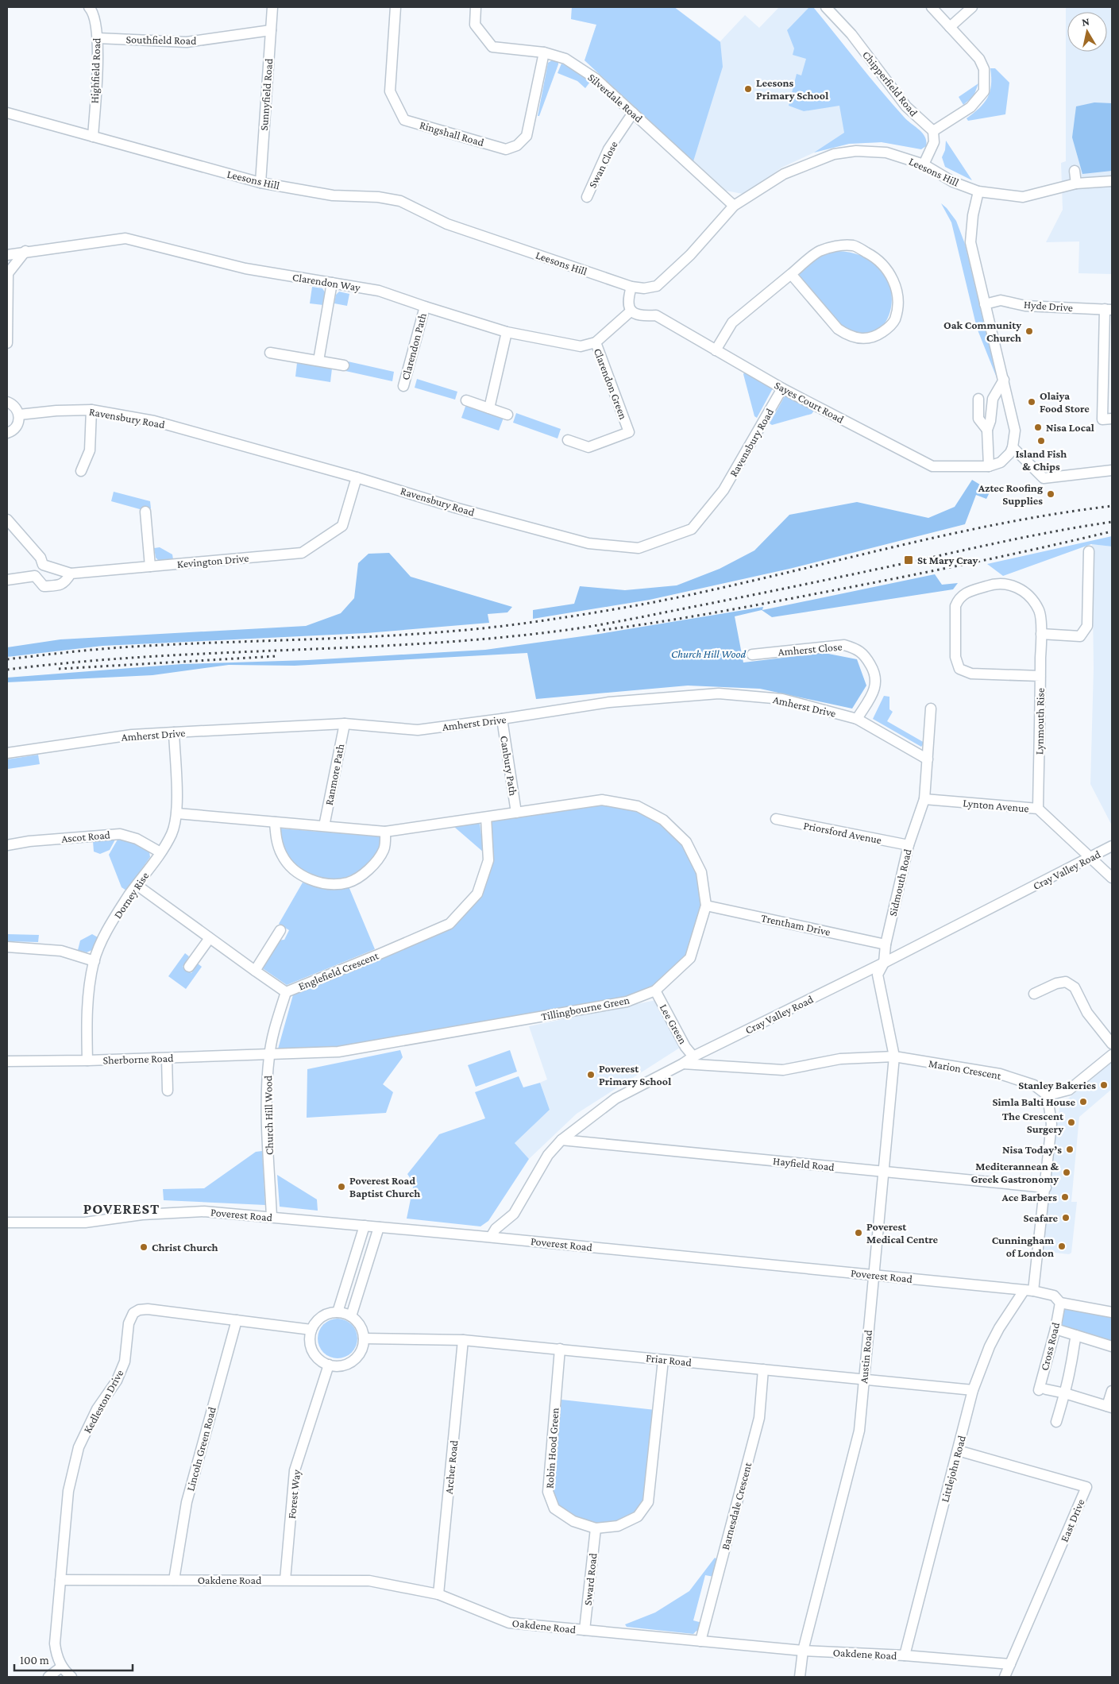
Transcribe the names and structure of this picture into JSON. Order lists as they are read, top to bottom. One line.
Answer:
{"streets":{"street":["Southfield Road","Highfield Road","Chipperfield Road","Sunnyfield Road","Silverdale Road","Ringshall Road","Swan Close","Leesons Hill","Clarendon Way","Hyde Drive","Clarendon Path","Clarendon Green","Sayes Court Road","Ravensbury Road","Kevington Drive","Amherst Close","Amherst Drive","Lynmouth Rise","Canbury Path","Ranmore Path","Lynton Avenue","Priorsford Avenue","Ascot Road","Cray Valley Road","Sidmouth Road","Dorney Rise","Trentham Drive","Englefield Crescent","Tillingbourne Green","Lee Green","Sherborne Road","Marion Crescent","Church Hill Wood","Hayfield Road","Poverest Road","Cross Road","Austin Road","Friar Road","Kedleston Drive","Robin Hood Green","Lincoln Green Road","Archer Road","Littlejohn Road","Forest Way","Barnesdale Crescent","East Drive","Sward Road","Oakdene Road"]},"crossings":[["Southfield Road","Highfield Road"],["Southfield Road","Sunnyfield Road"],["Highfield Road","Leesons Hill"],["Sunnyfield Road","Leesons Hill"],["Silverdale Road","Ringshall Road"],["Silverdale Road","Swan Close"],["Silverdale Road","Leesons Hill"],["Clarendon Way","Clarendon Path"],["Clarendon Way","Clarendon Green"],["Clarendon Way","Sayes Court Road"],["Sayes Court Road","Ravensbury Road"],["Ravensbury Road","Kevington Drive"],["Amherst Close","Amherst Drive"],["Amherst Drive","Canbury Path"],["Amherst Drive","Ranmore Path"],["Amherst Drive","Sidmouth Road"],["Amherst Drive","Dorney Rise"],["Lynmouth Rise","Lynton Avenue"],["Canbury Path","Tillingbourne Green"],["Ranmore Path","Tillingbourne Green"],["Lynton Avenue","Cray Valley Road"],["Lynton Avenue","Sidmouth Road"],["Priorsford Avenue","Sidmouth Road"],["Ascot Road","Dorney Rise"],["Cray Valley Road","Sidmouth Road"],["Cray Valley Road","Lee Green"],["Cray Valley Road","Marion Crescent"],["Cray Valley Road","Hayfield Road"],["Cray Valley Road","Poverest Road"],["Sidmouth Road","Trentham Drive"],["Sidmouth Road","Marion Crescent"],["Sidmouth Road","Austin Road"],["Dorney Rise","Englefield Crescent"],["Dorney Rise","Tillingbourne Green"],["Dorney Rise","Sherborne Road"],["Trentham Drive","Tillingbourne Green"],["Englefield Crescent","Tillingbourne Green"],["Englefield Crescent","Church Hill Wood"],["Tillingbourne Green","Lee Green"],["Tillingbourne Green","Sherborne Road"],["Tillingbourne Green","Church Hill Wood"],["Sherborne Road","Church Hill Wood"],["Marion Crescent","Austin Road"],["Church Hill Wood","Poverest Road"],["Hayfield Road","Austin Road"],["Poverest Road","Cross Road"],["Poverest Road","Austin Road"],["Poverest Road","Littlejohn Road"],["Austin Road","Friar Road"],["Austin Road","Oakdene Road"],["Friar Road","Kedleston Drive"],["Friar Road","Robin Hood Green"],["Friar Road","Archer Road"],["Friar Road","Littlejohn Road"],["Friar Road","Forest Way"],["Friar Road","Barnesdale Crescent"],["Kedleston Drive","Lincoln Green Road"],["Kedleston Drive","Forest Way"],["Kedleston Drive","Oakdene Road"],["Robin Hood Green","Sward Road"],["Lincoln Green Road","Oakdene Road"],["Archer Road","Oakdene Road"],["Littlejohn Road","East Drive"],["Littlejohn Road","Oakdene Road"],["Forest Way","Oakdene Road"],["Barnesdale Crescent","Oakdene Road"],["East Drive","Oakdene Road"],["Sward Road","Oakdene Road"]],"districts":["POVEREST"],"parks":["Church Hill Wood"],"places":{"other":["Leesons Primary School","Oak Community Church","Olaiya Food Store","Nisa Local","Island Fish & Chips","Aztec Roofing Supplies","Poverest Primary School","Stanley Bakeries","Simla Balti House","The Crescent Surgery","Nisa Today’s","Mediterannean & Greek Gastronomy","Poverest Road Baptist Church","Ace Barbers","Seafare","Poverest Medical Centre","Cunningham of London","Christ Church"],"transit":["St Mary Cray"]},"scale_bar":"100 m","north":"top"}
